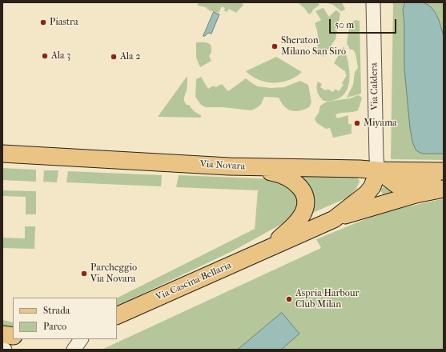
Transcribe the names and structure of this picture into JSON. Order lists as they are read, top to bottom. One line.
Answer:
{"streets":{"main road":["Via Novara","Via Cascina Bellaria"],"street":["Via Caldera"]},"crossings":[["Via Caldera","Via Novara"]],"places":["Piastra","Sheraton Milano San Siro","Ala 3","Ala 2","Miyama","Parcheggio Via Novara","Aspria Harbour Club Milan"],"legend":["Strada","Parco"],"scale_bar":"50 m"}
